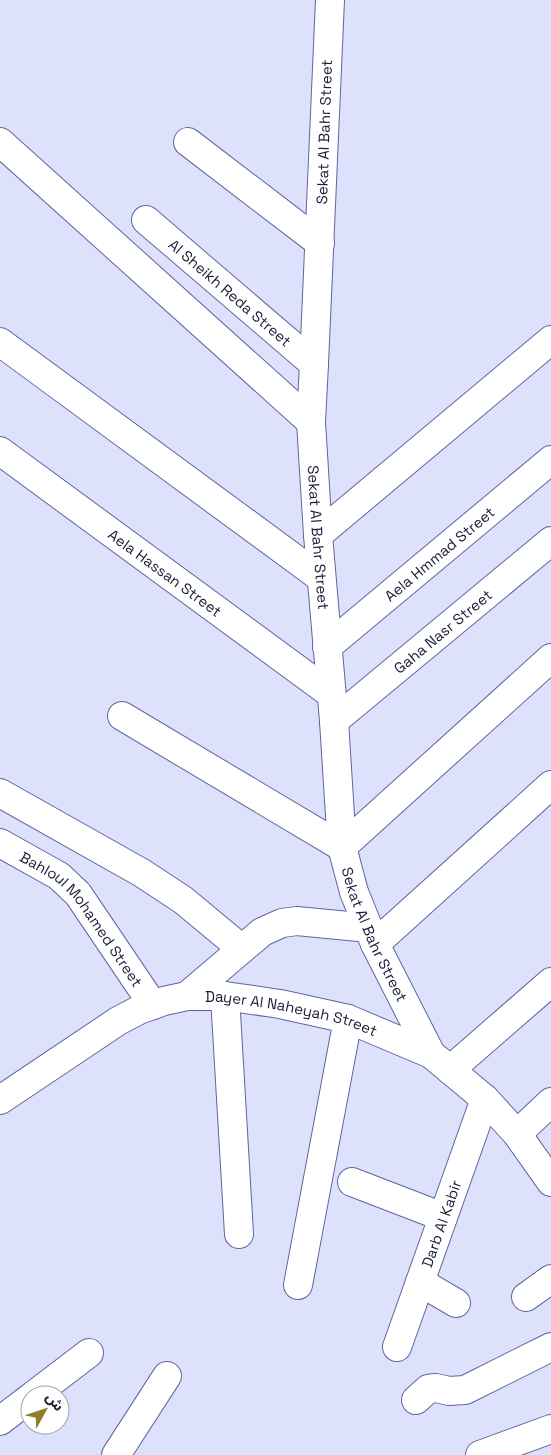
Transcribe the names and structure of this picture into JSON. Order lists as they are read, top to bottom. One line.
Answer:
{"streets":{"street":["Sekat Al Bahr Street","Al Sheikh Reda Street","Aela Hmmad Street","Aela Hassan Street","Gaha Nasr Street","Bahloul Mohamed Street","Dayer Al Naheyah Street","Darb Al Kabir"]},"crossings":[["Sekat Al Bahr Street","Al Sheikh Reda Street"],["Sekat Al Bahr Street","Aela Hmmad Street"],["Sekat Al Bahr Street","Aela Hassan Street"],["Sekat Al Bahr Street","Gaha Nasr Street"],["Sekat Al Bahr Street","Dayer Al Naheyah Street"],["Bahloul Mohamed Street","Dayer Al Naheyah Street"],["Dayer Al Naheyah Street","Darb Al Kabir"]],"north":"top right"}
